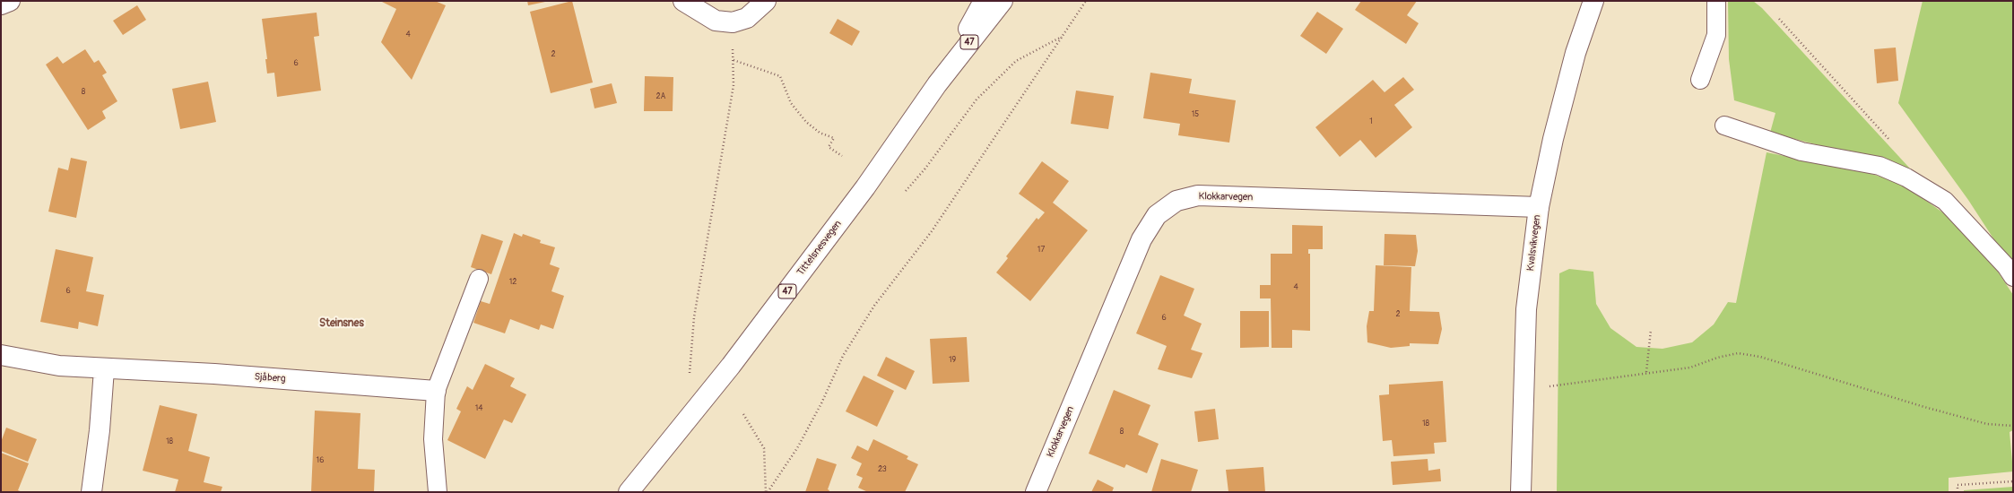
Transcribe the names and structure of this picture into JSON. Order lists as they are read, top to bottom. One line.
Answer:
{"streets":{"street":["47","Klokkarvegen","Kvalsvikvegen","Tittelsnesvegen","Sjåberg"]},"crossings":[["Klokkarvegen","Kvalsvikvegen"]],"districts":["Steinsnes"],"house_numbers":["4","2","6","8","2A","15","1","17","12","4","6","2","6","19","14","18","8","18","16","23"]}
